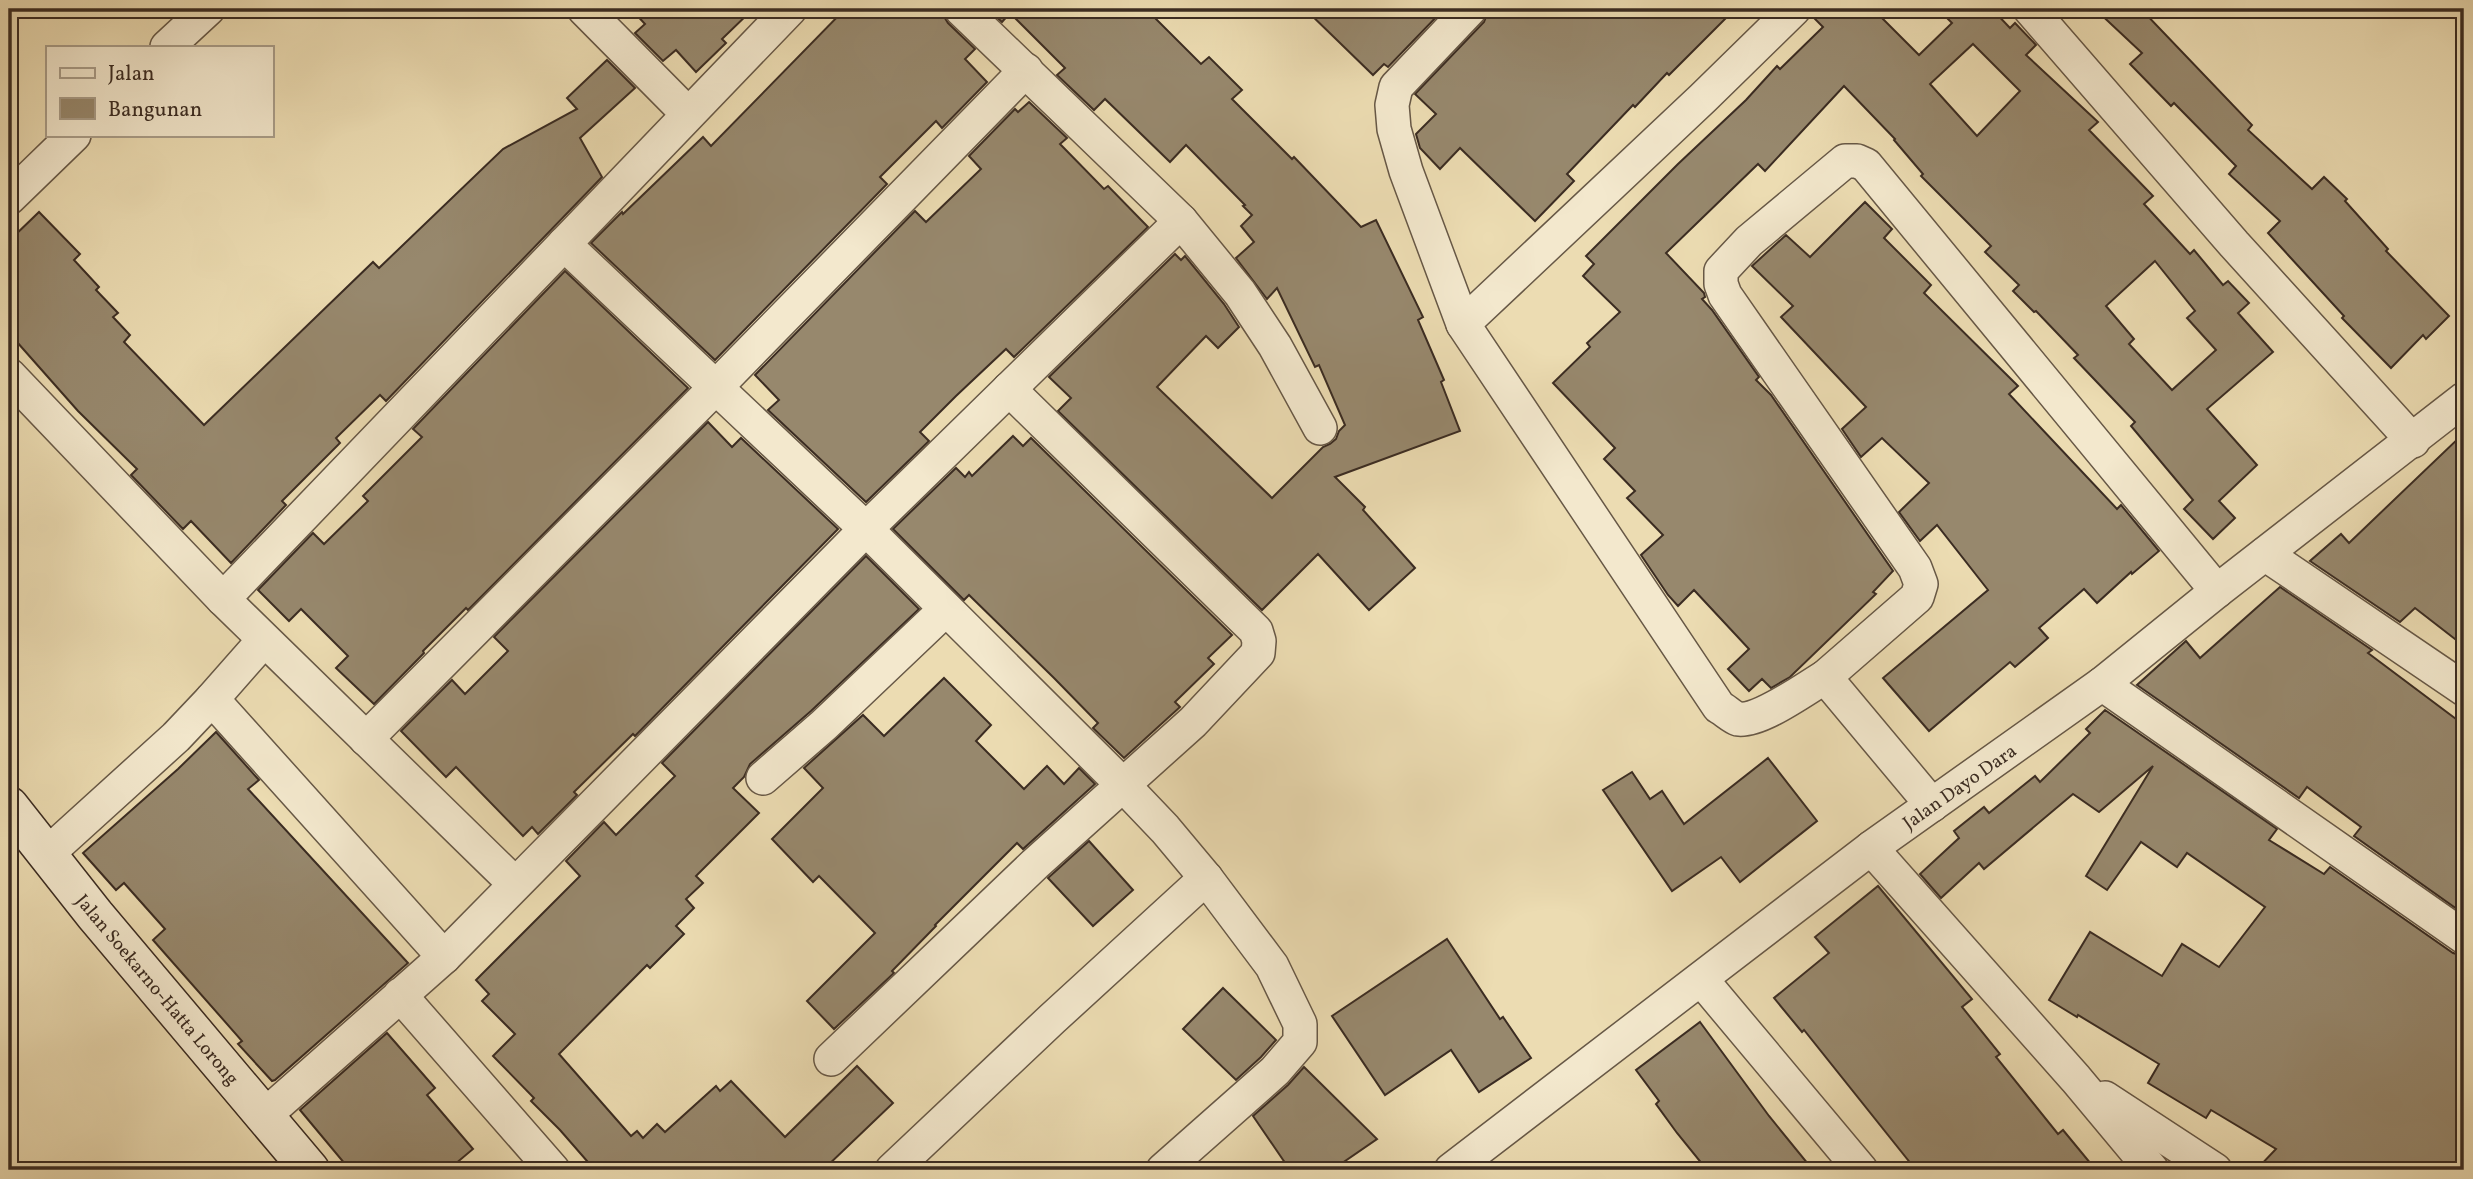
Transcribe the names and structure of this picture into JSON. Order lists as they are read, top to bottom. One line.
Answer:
{"streets":{"street":["Jalan Dayo Dara","Jalan Soekarno-Hatta Lorong"]},"legend":["Jalan","Bangunan"]}
